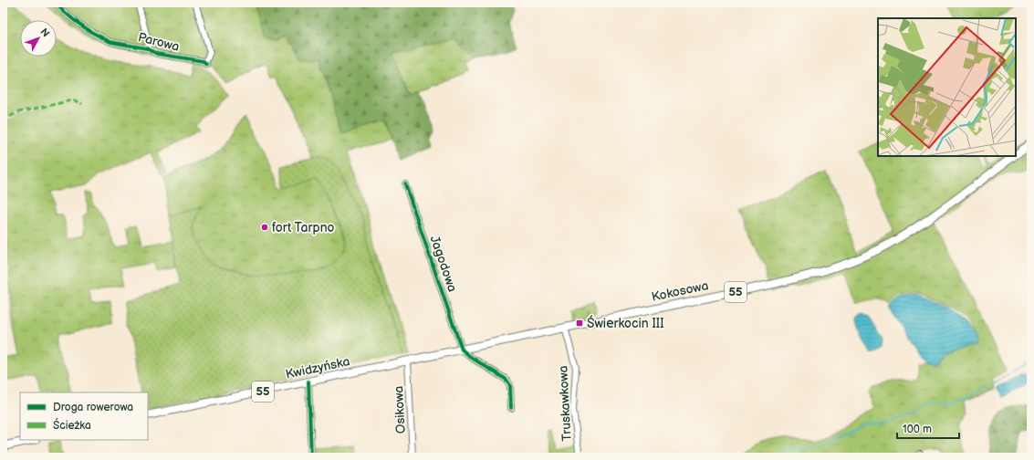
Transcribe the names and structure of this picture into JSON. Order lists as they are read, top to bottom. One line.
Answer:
{"streets":{"main road":["Kokosowa","55","Kwidzyńska"],"street":["Parowa","Jagodowa","Truskawkowa","Osikowa"]},"crossings":[["Jagodowa","Kokosowa"],["Kokosowa","Kwidzyńska"],["Kokosowa","Truskawkowa"],["Kokosowa","Osikowa"],["Kwidzyńska","Osikowa"]],"places":{"other":["fort Tarpno"],"transit":["Świerkocin III"]},"legend":["Droga rowerowa","Ścieżka"],"scale_bar":"100 m","north":"top right"}
